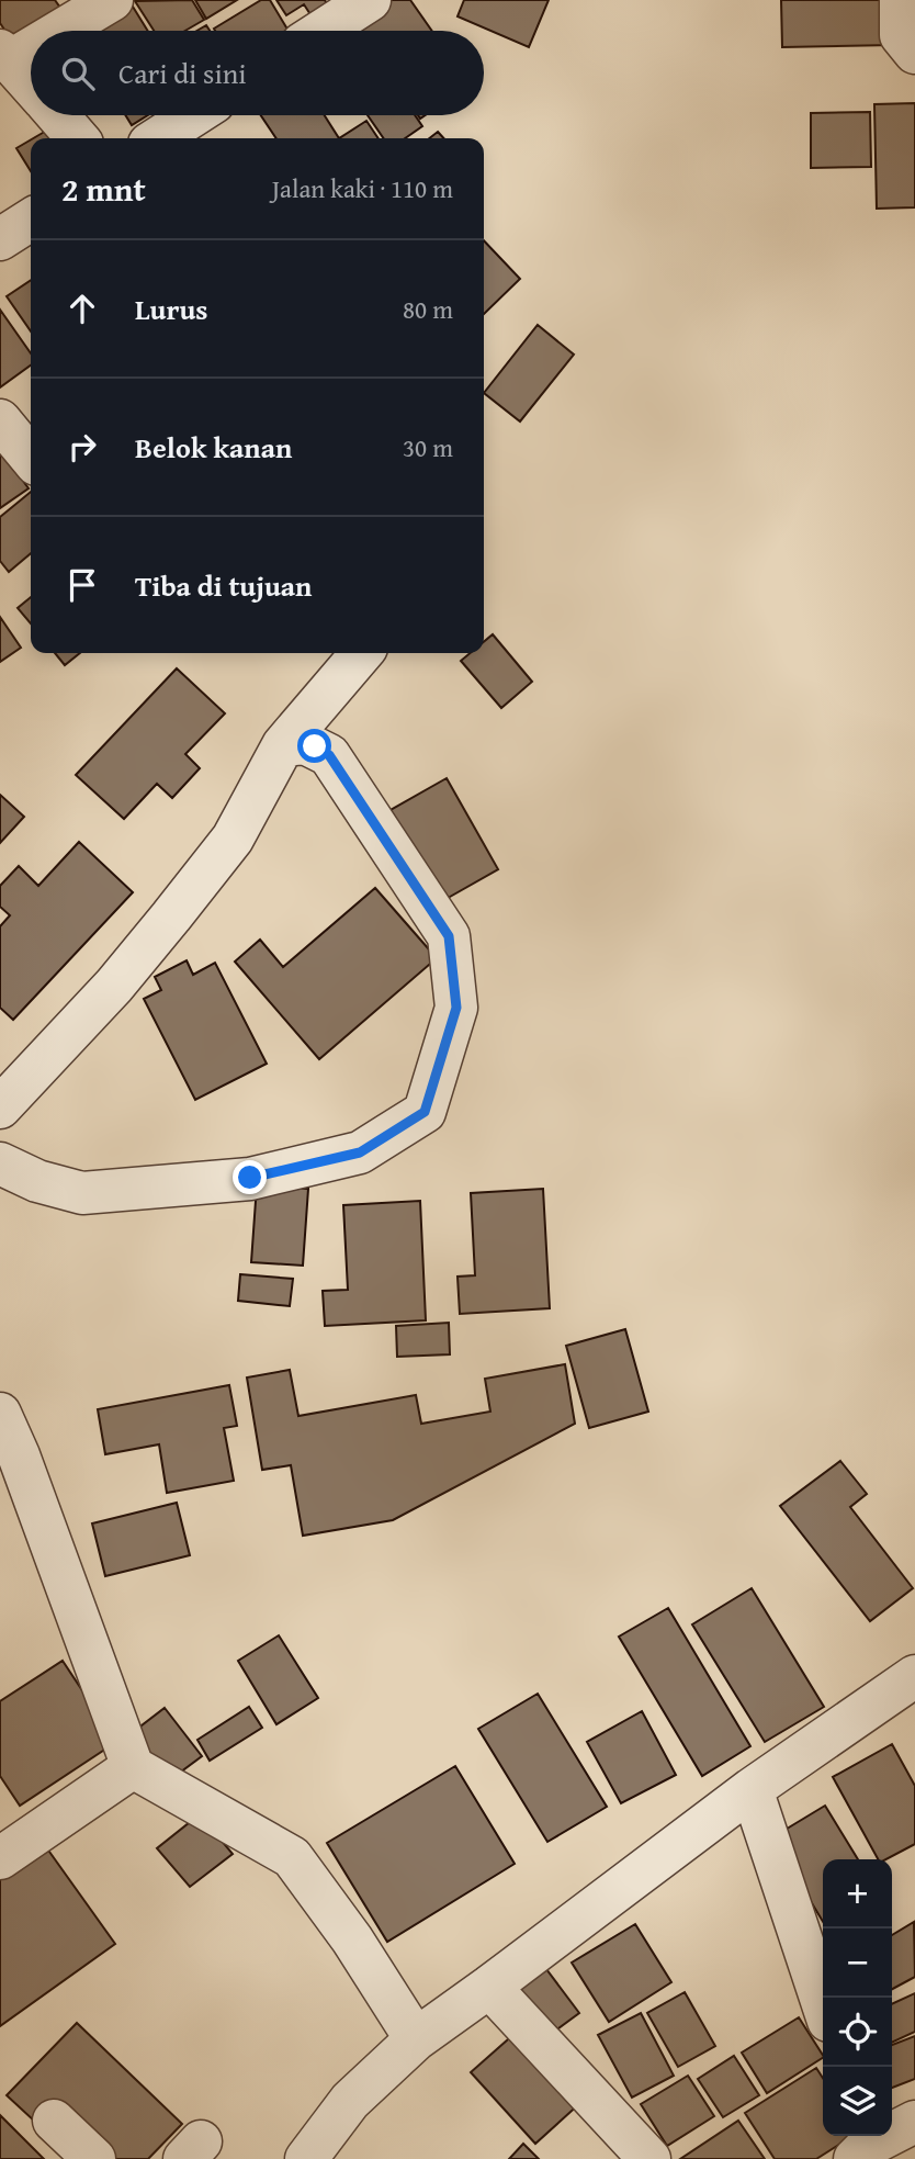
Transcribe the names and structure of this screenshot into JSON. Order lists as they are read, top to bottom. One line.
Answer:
{"page":{"search":"Cari di sini","heading":["2 mnt","Jalan kaki · 110 m"],"list":[["Lurus","80 m"],["Belok kanan","30 m"],"Tiba di tujuan"],"map_buttons":["+","−"]}}
